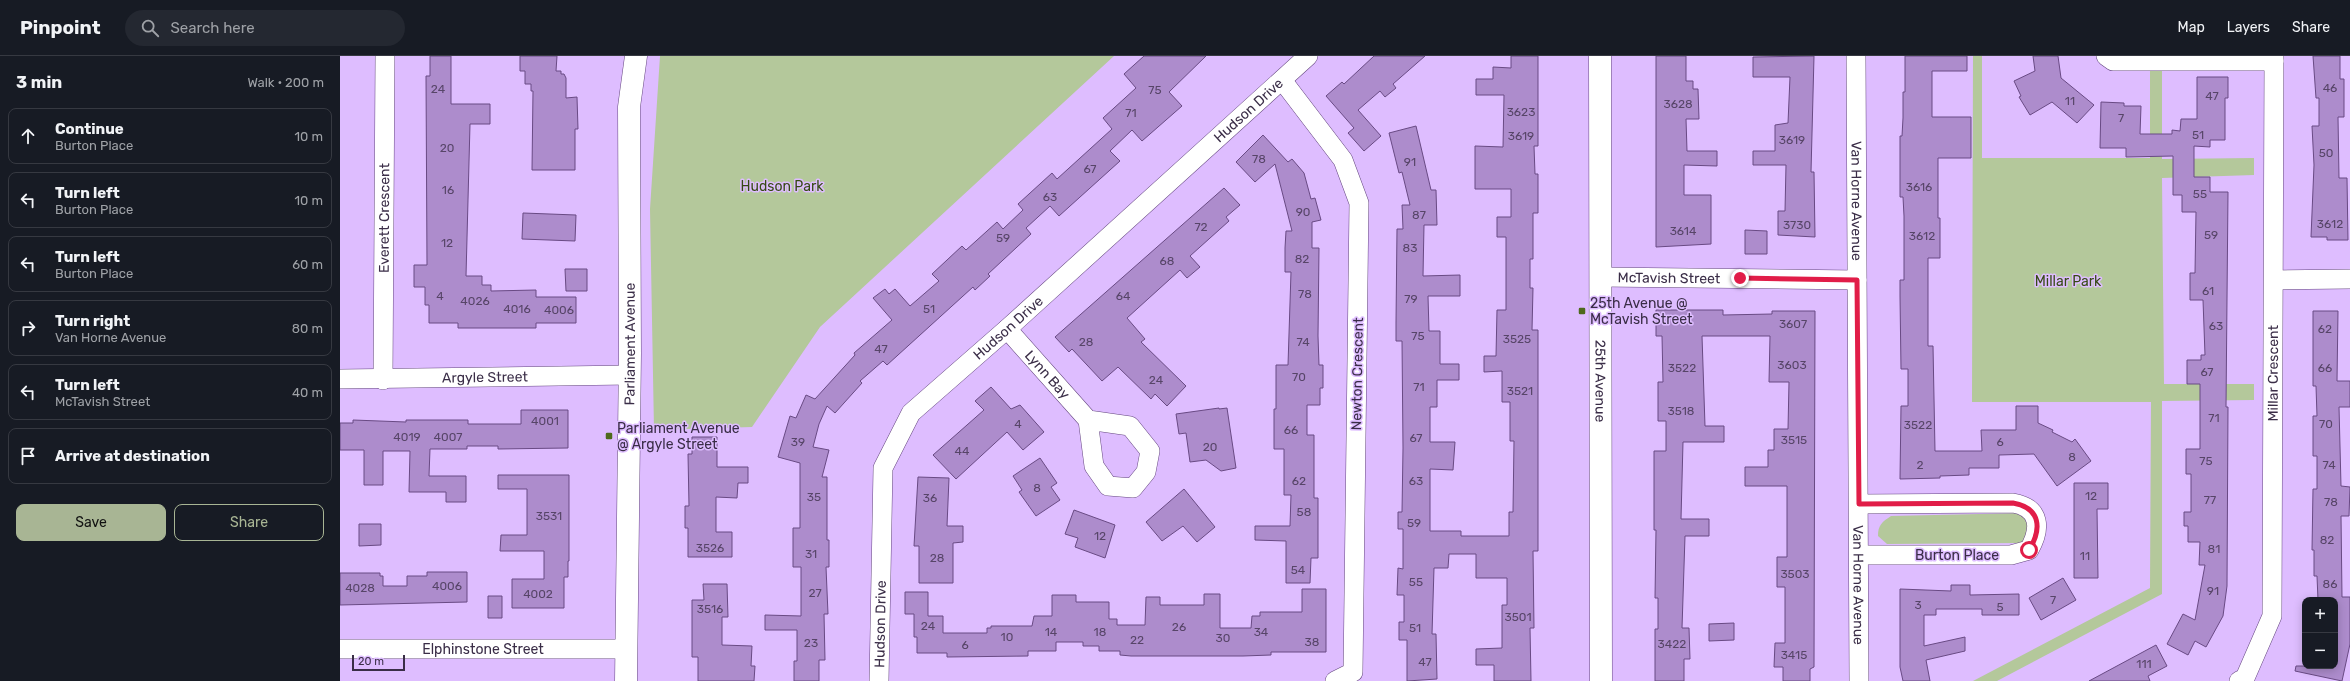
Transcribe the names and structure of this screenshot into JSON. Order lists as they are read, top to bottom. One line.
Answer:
{"streets":{"main road":["Parliament Avenue","25th Avenue"],"street":["Hudson Drive","Van Horne Avenue","Everett Crescent","McTavish Street","Millar Crescent","Newton Crescent","Lynn Bay","Argyle Street","Burton Place","Elphinstone Street"]},"crossings":[["Hudson Drive","Newton Crescent"],["Hudson Drive","Lynn Bay"],["Van Horne Avenue","McTavish Street"],["Van Horne Avenue","Burton Place"],["Everett Crescent","Argyle Street"],["McTavish Street","25th Avenue"],["Parliament Avenue","Argyle Street"],["Parliament Avenue","Elphinstone Street"]],"parks":["Hudson Park","Millar Park"],"places":{"transit":["25th Avenue @ McTavish Street","Parliament Avenue @ Argyle Street"]},"house_numbers":["46","24","75","47","11","3628","3623","71","7","51","3619","3619","20","50","78","91","67","3616","16","55","63","90","87","3612","3730","72","3614","59","3612","59","12","83","82","68","61","78","4","64","79","4026","4016","51","4006","3607","63","62","75","3525","28","74","47","3603","3522","66","67","70","24","71","3521","3518","71","4001","4","70","3522","66","4019","4007","67","3515","39","6","20","44","8","75","2","74","62","63","8","12","35","36","77","78","58","3531","59","12","82","3526","81","31","11","28","54","3503","55","86","4006","4028","91","27","4002","7","3","5","3516","3501","24","26","51","14","18","34","10","30","22","38","23","3422","6","3415","47","111"],"scale_bar":"20 m","page":{"header":"Pinpoint","search":"Search here","nav":["Map","Layers","Share"],"heading":["3 min","Walk · 200 m"],"list":[["Continue","Burton Place","10 m"],["Turn left","Burton Place","10 m"],["Turn left","Burton Place","60 m"],["Turn right","Van Horne Avenue","80 m"],["Turn left","McTavish Street","40 m"],"Arrive at destination"],"buttons":["Save","Share"],"map_buttons":["+","−"],"scale":"20 m"}}
